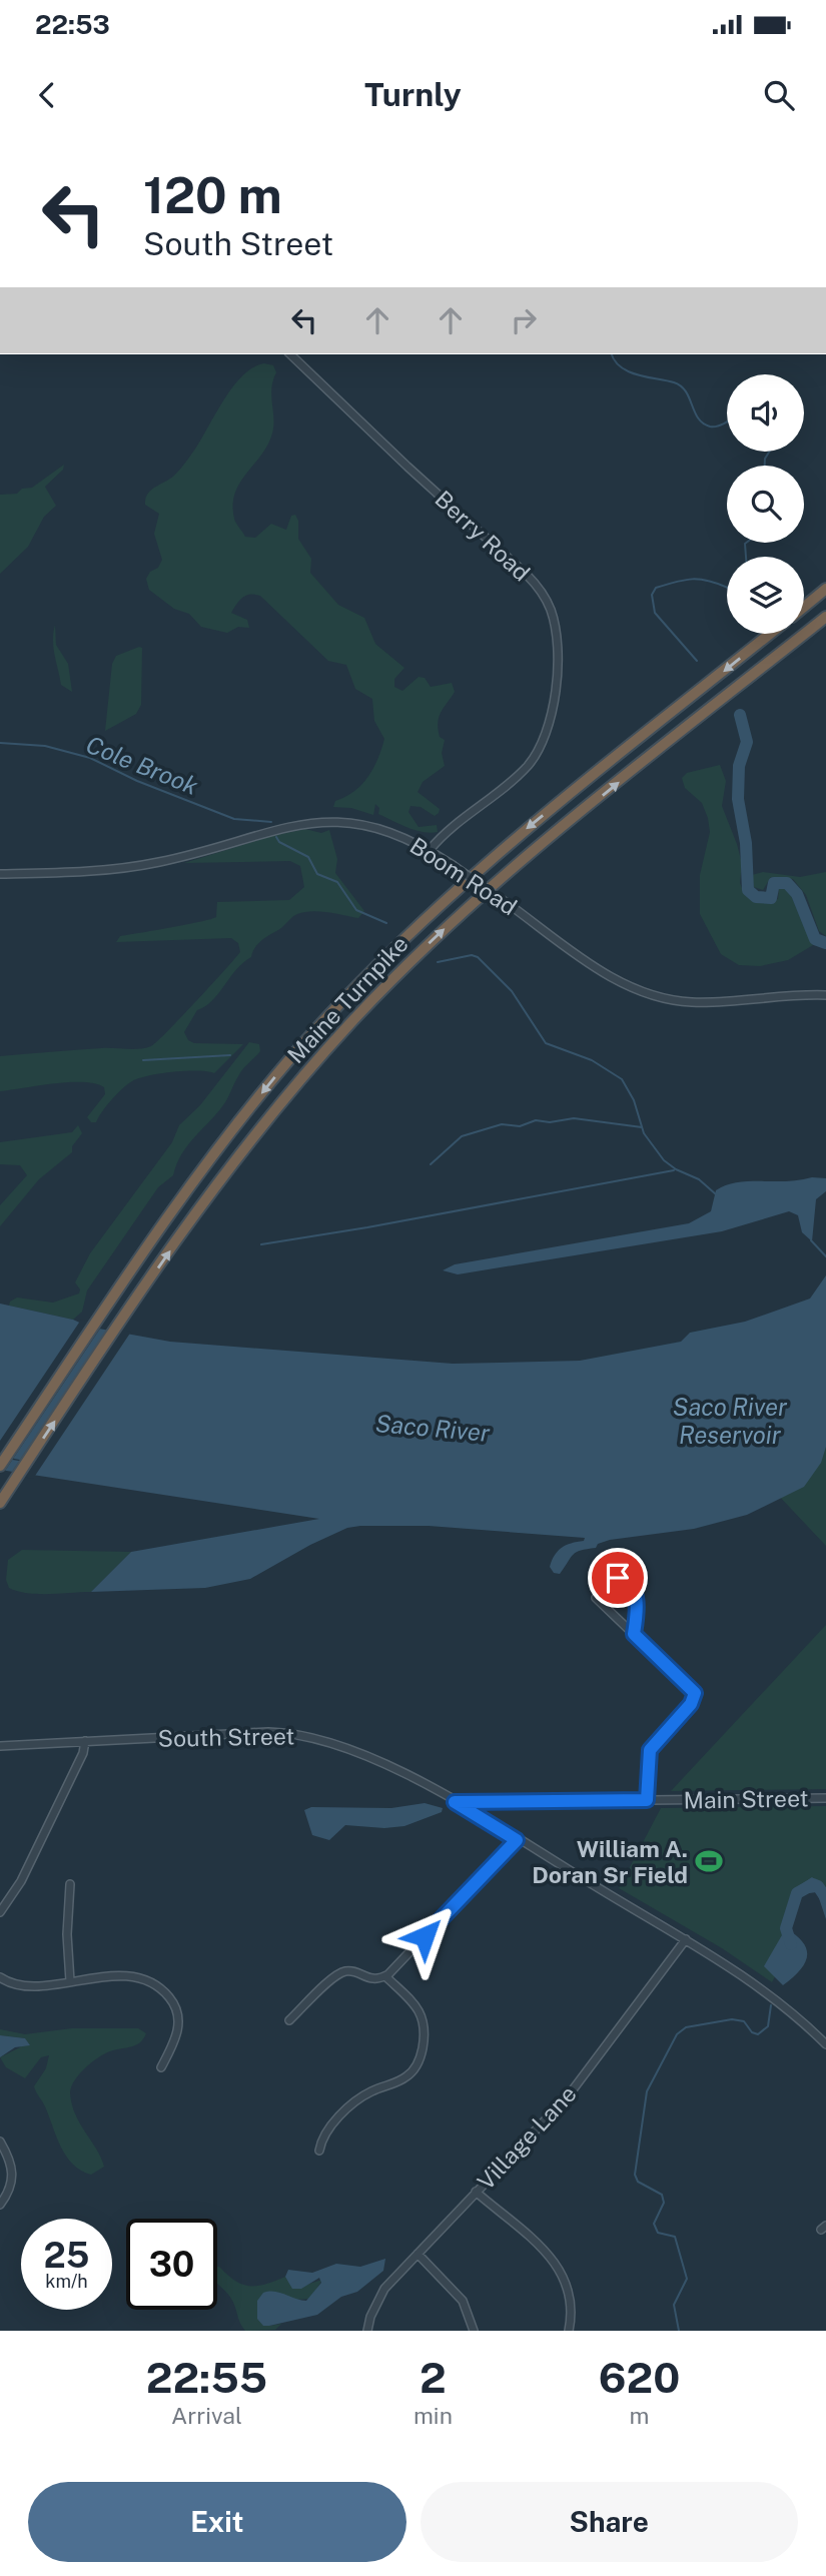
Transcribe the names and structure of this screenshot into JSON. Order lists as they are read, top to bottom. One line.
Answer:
{"streets":{"highway":["Maine Turnpike"],"street":["Berry Road","Boom Road","South Street","Main Street","Village Lane"]},"crossings":[["Berry Road","Boom Road"],["South Street","Main Street"],["South Street","Village Lane"]],"water":["Cole Brook","Saco River Reservoir","Saco River"],"places":{"sports":["William A. Doran Sr Field"]},"page":{"status":"22:53","header":"Turnly","turn":["120 m","South Street"],"speed":"25 km/h","limit":"30","eta":["22:55","Arrival","2","min","620","m"],"buttons":["Exit","Share"]}}
